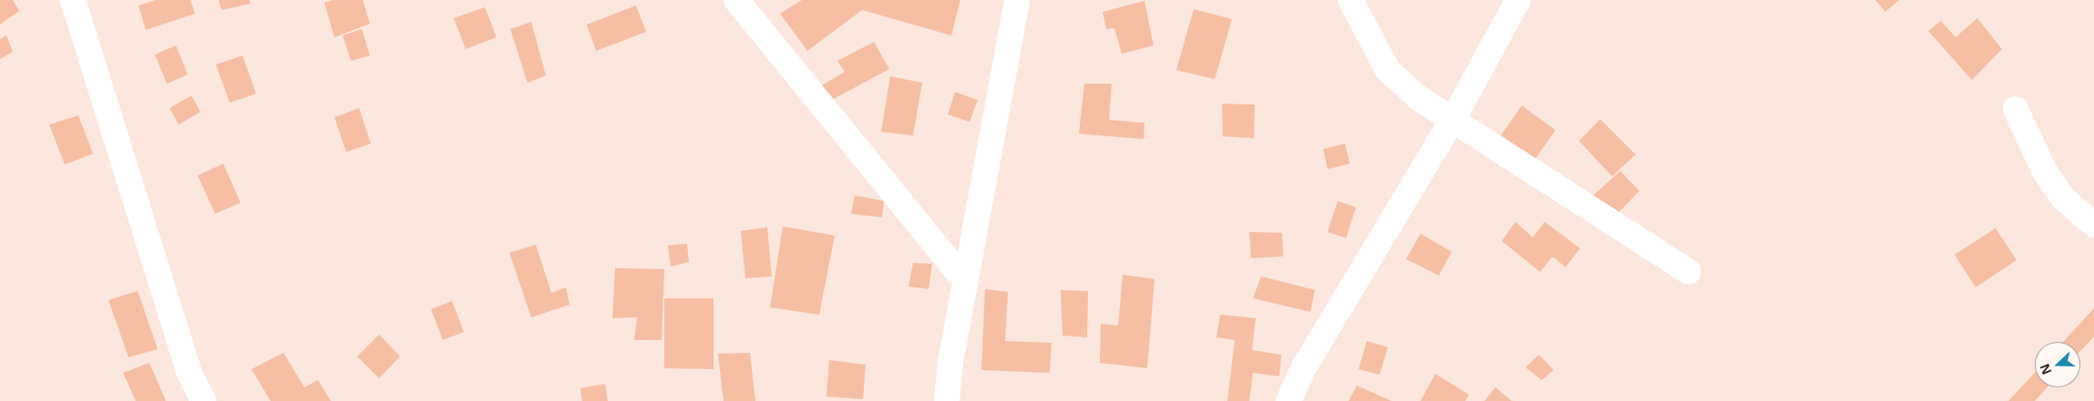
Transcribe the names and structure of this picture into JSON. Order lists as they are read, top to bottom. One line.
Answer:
{"north":"left"}
